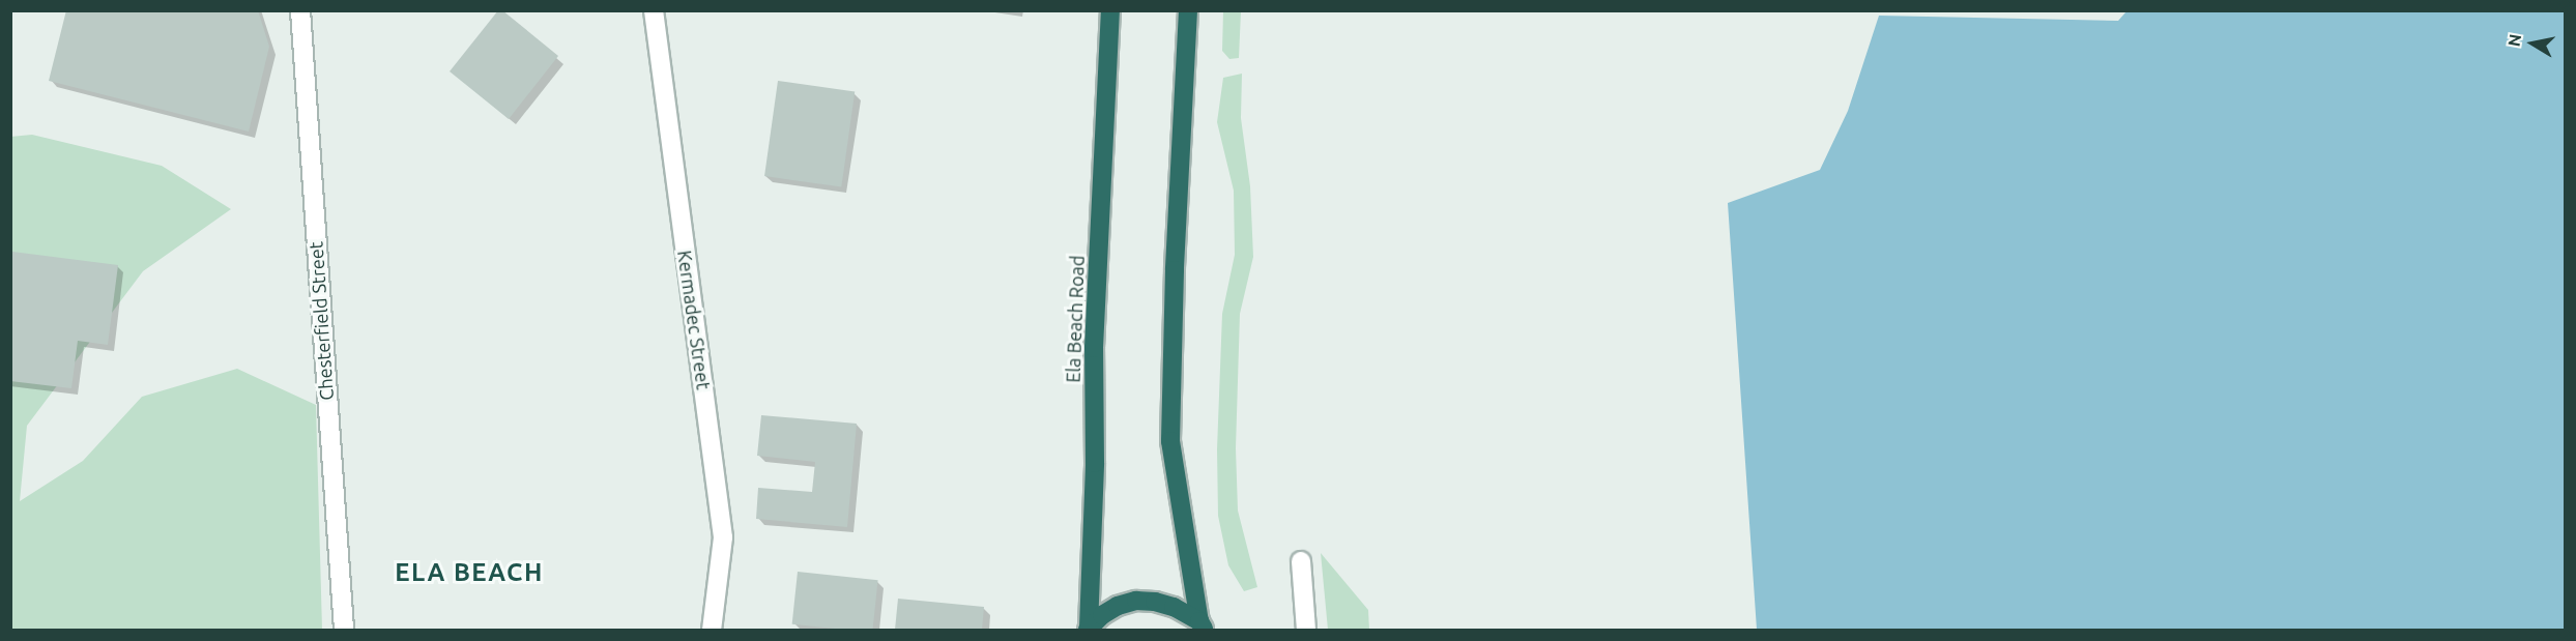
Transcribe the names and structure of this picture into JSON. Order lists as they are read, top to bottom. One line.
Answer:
{"streets":{"highway":["Ela Beach Road"],"street":["Kermadec Street","Chesterfield Street"]},"districts":["ELA BEACH"],"north":"left"}
